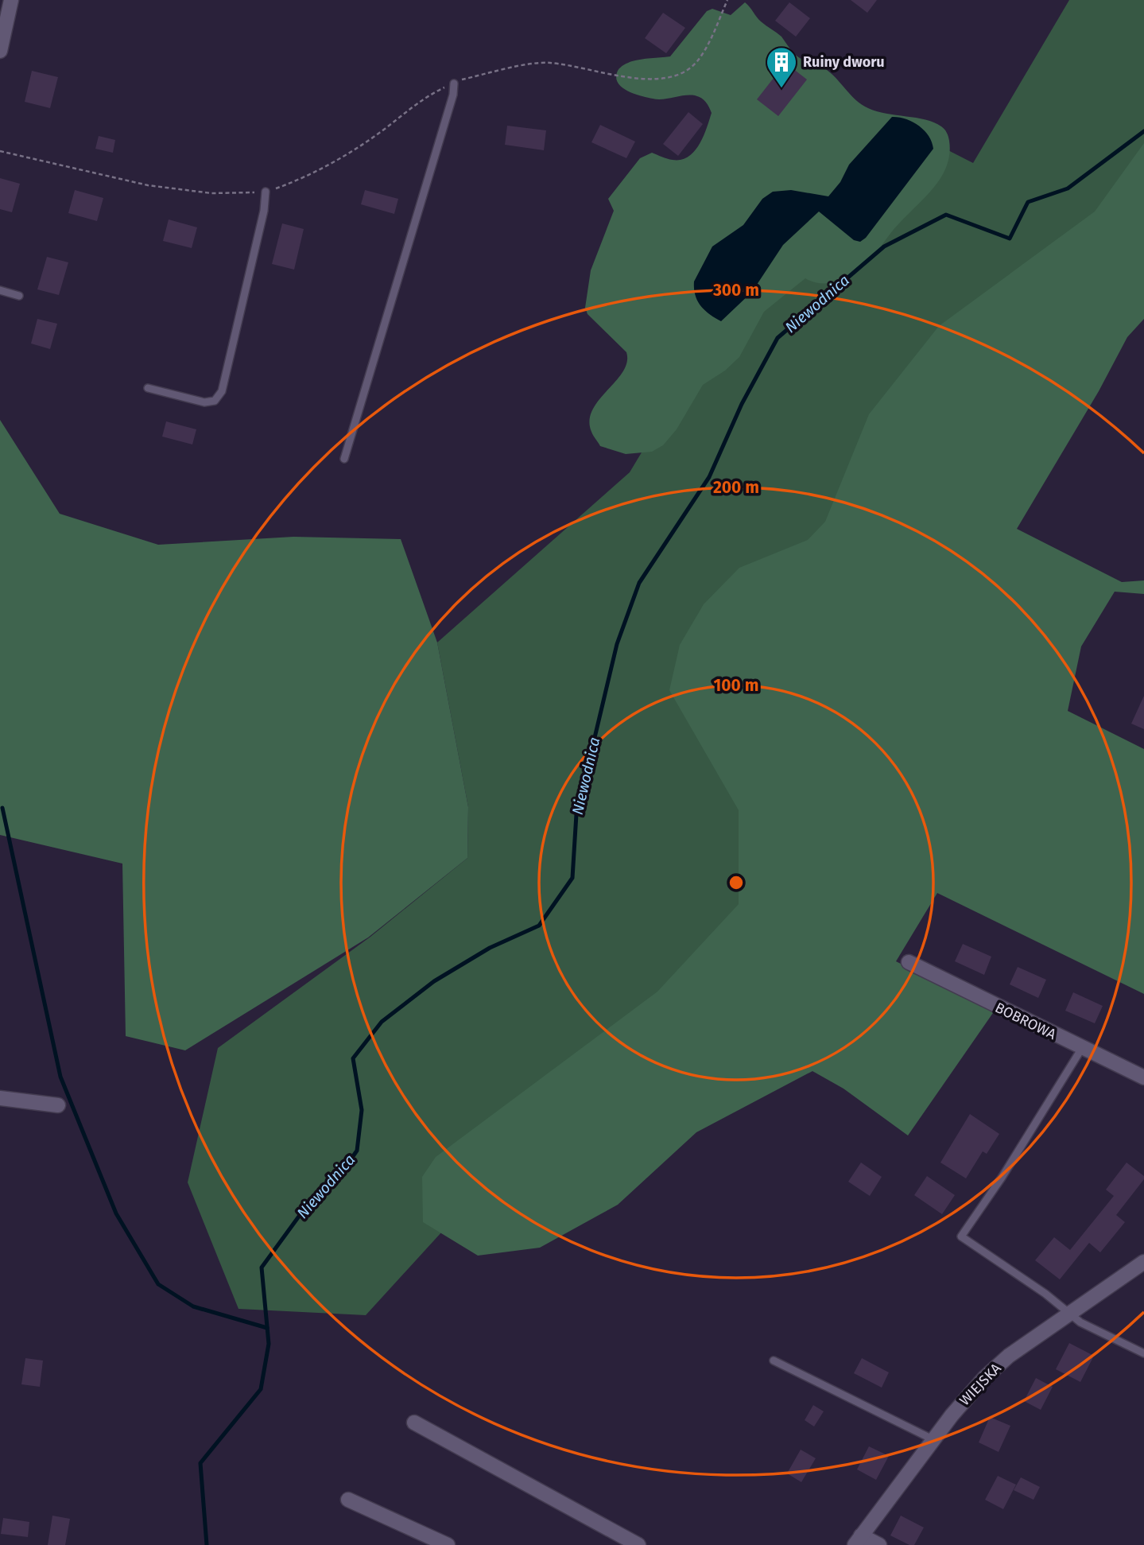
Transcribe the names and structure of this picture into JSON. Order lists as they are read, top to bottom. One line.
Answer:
{"streets":{"street":["BOBROWA","WIEJSKA"]},"water":["Niewodnica"],"places":{"building":["Ruiny dworu"]},"rings":["300 m","200 m","100 m"]}
